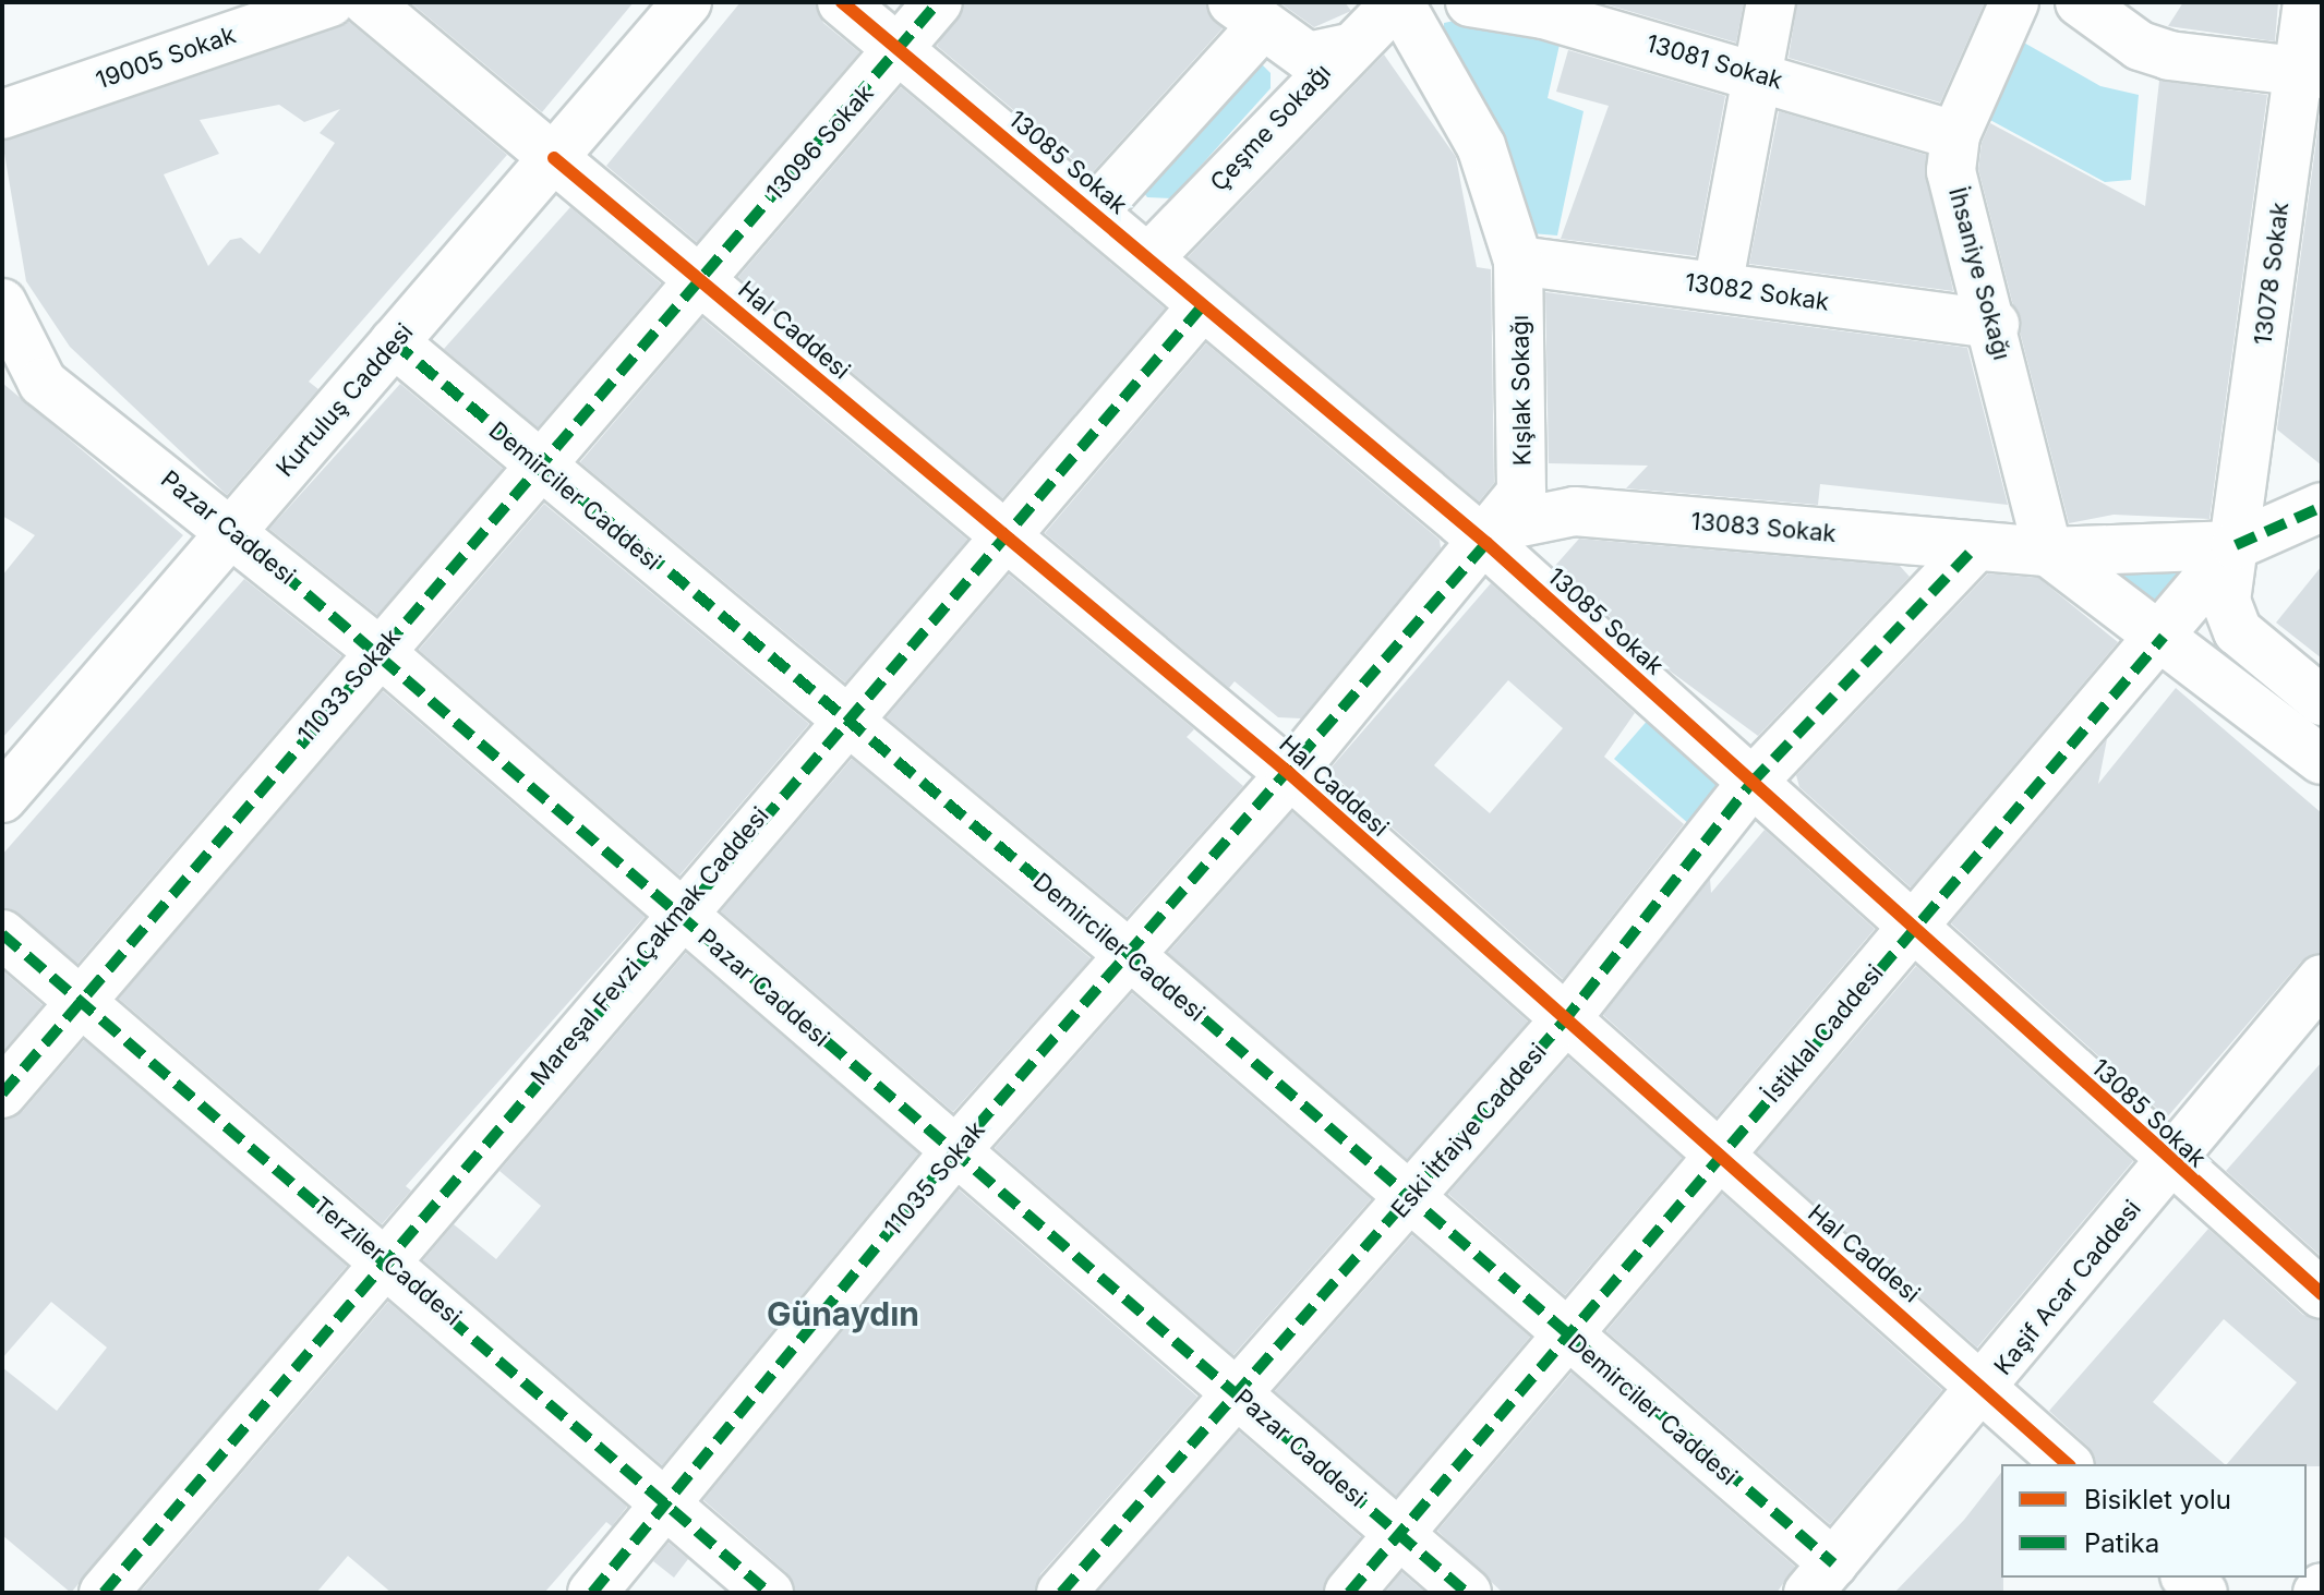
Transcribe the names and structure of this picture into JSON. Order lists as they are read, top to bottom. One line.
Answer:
{"streets":{"street":["19005 Sokak","13081 Sokak","Çeşme Sokağı","13096 Sokak","13085 Sokak","İhsaniye Sokağı","13078 Sokak","13082 Sokak","Hal Caddesi","Kışlak Sokağı","Kurtuluş Caddesi","Demirciler Caddesi","Pazar Caddesi","13083 Sokak","11033 Sokak","Mareşal Fevzi Çakmak Caddesi","İstiklal Caddesi","Eski İtfaiye Caddesi","11035 Sokak","Terziler Caddesi","Kaşif Acar Caddesi"]},"crossings":[["13081 Sokak","İhsaniye Sokağı"],["Çeşme Sokağı","13085 Sokak"],["Çeşme Sokağı","Kışlak Sokağı"],["13096 Sokak","13085 Sokak"],["13096 Sokak","Hal Caddesi"],["13096 Sokak","11033 Sokak"],["13085 Sokak","Kışlak Sokağı"],["13085 Sokak","13083 Sokak"],["13085 Sokak","Mareşal Fevzi Çakmak Caddesi"],["13085 Sokak","İstiklal Caddesi"],["13085 Sokak","Eski İtfaiye Caddesi"],["13085 Sokak","Kaşif Acar Caddesi"],["İhsaniye Sokağı","13082 Sokak"],["İhsaniye Sokağı","13083 Sokak"],["13078 Sokak","13083 Sokak"],["13078 Sokak","İstiklal Caddesi"],["13082 Sokak","Kışlak Sokağı"],["Hal Caddesi","Kışlak Sokağı"],["Hal Caddesi","Kurtuluş Caddesi"],["Hal Caddesi","11033 Sokak"],["Hal Caddesi","Mareşal Fevzi Çakmak Caddesi"],["Hal Caddesi","İstiklal Caddesi"],["Hal Caddesi","Eski İtfaiye Caddesi"],["Hal Caddesi","11035 Sokak"],["Hal Caddesi","Kaşif Acar Caddesi"],["Kışlak Sokağı","13083 Sokak"],["Kışlak Sokağı","11035 Sokak"],["Kurtuluş Caddesi","Demirciler Caddesi"],["Kurtuluş Caddesi","Pazar Caddesi"],["Demirciler Caddesi","11033 Sokak"],["Demirciler Caddesi","Mareşal Fevzi Çakmak Caddesi"],["Demirciler Caddesi","İstiklal Caddesi"],["Demirciler Caddesi","Eski İtfaiye Caddesi"],["Demirciler Caddesi","11035 Sokak"],["Demirciler Caddesi","Kaşif Acar Caddesi"],["Pazar Caddesi","11033 Sokak"],["Pazar Caddesi","Mareşal Fevzi Çakmak Caddesi"],["Pazar Caddesi","İstiklal Caddesi"],["Pazar Caddesi","Eski İtfaiye Caddesi"],["Pazar Caddesi","11035 Sokak"],["13083 Sokak","İstiklal Caddesi"],["13083 Sokak","Eski İtfaiye Caddesi"],["11033 Sokak","Terziler Caddesi"],["Mareşal Fevzi Çakmak Caddesi","Terziler Caddesi"],["11035 Sokak","Terziler Caddesi"]],"districts":["Günaydın"],"legend":["Bisiklet yolu","Patika"]}
